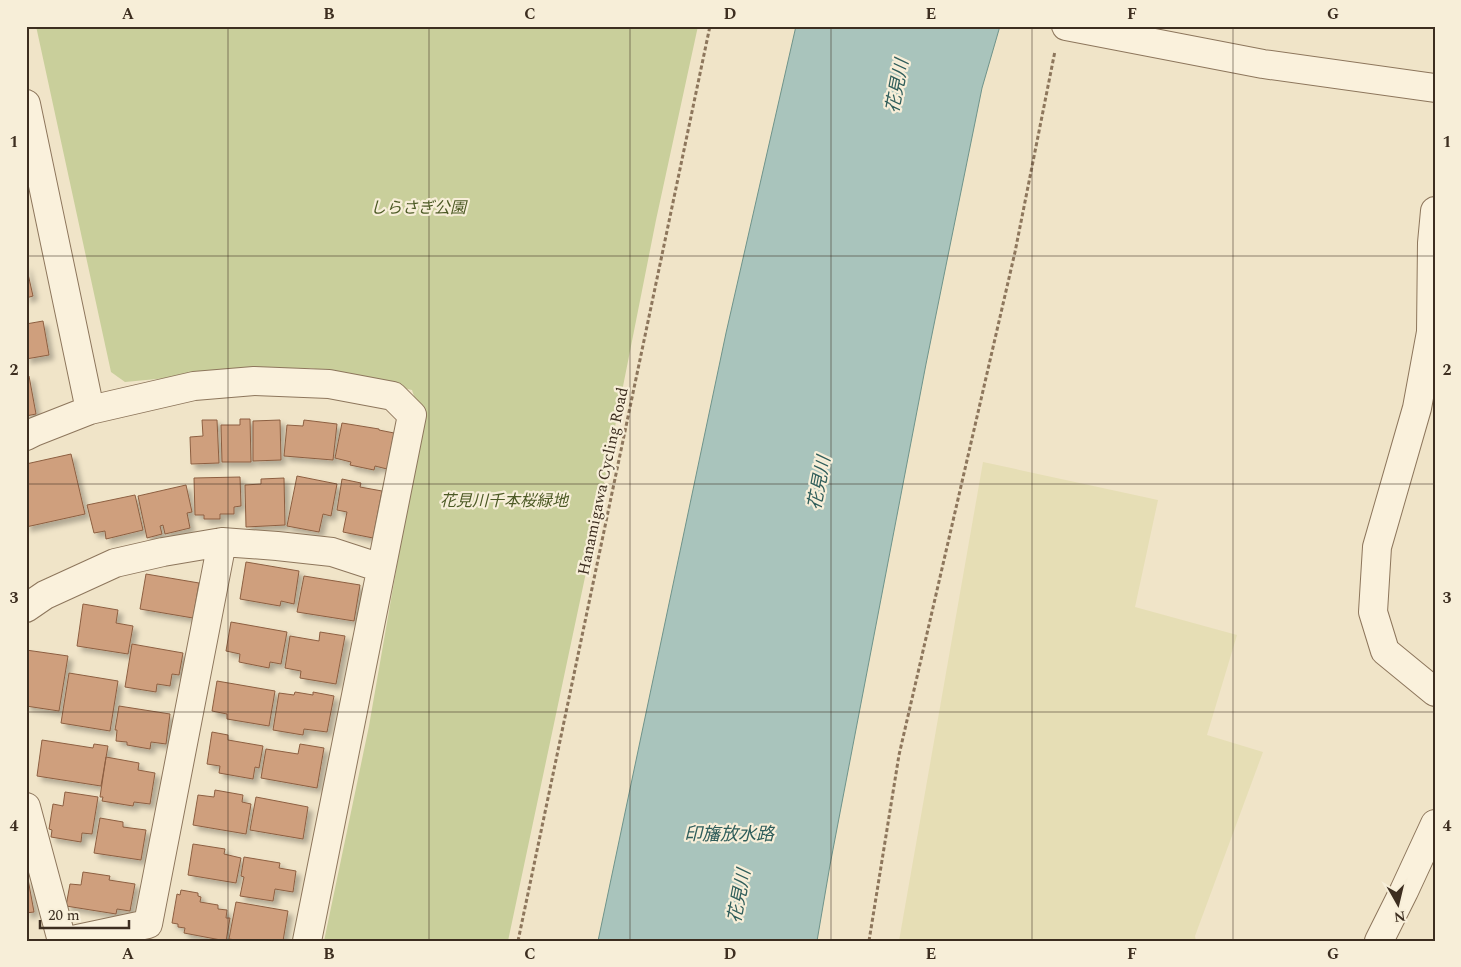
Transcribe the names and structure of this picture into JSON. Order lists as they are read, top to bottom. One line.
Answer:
{"streets":{"path":["Hanamigawa Cycling Road"]},"water":["花見川","印旛放水路"],"parks":["しらさぎ公園","花見川千本桜緑地"],"scale_bar":"20 m","north":"bottom","grid":{"columns":["A","B","C","D","E","F","G"],"rows":["1","2","3","4"]}}
